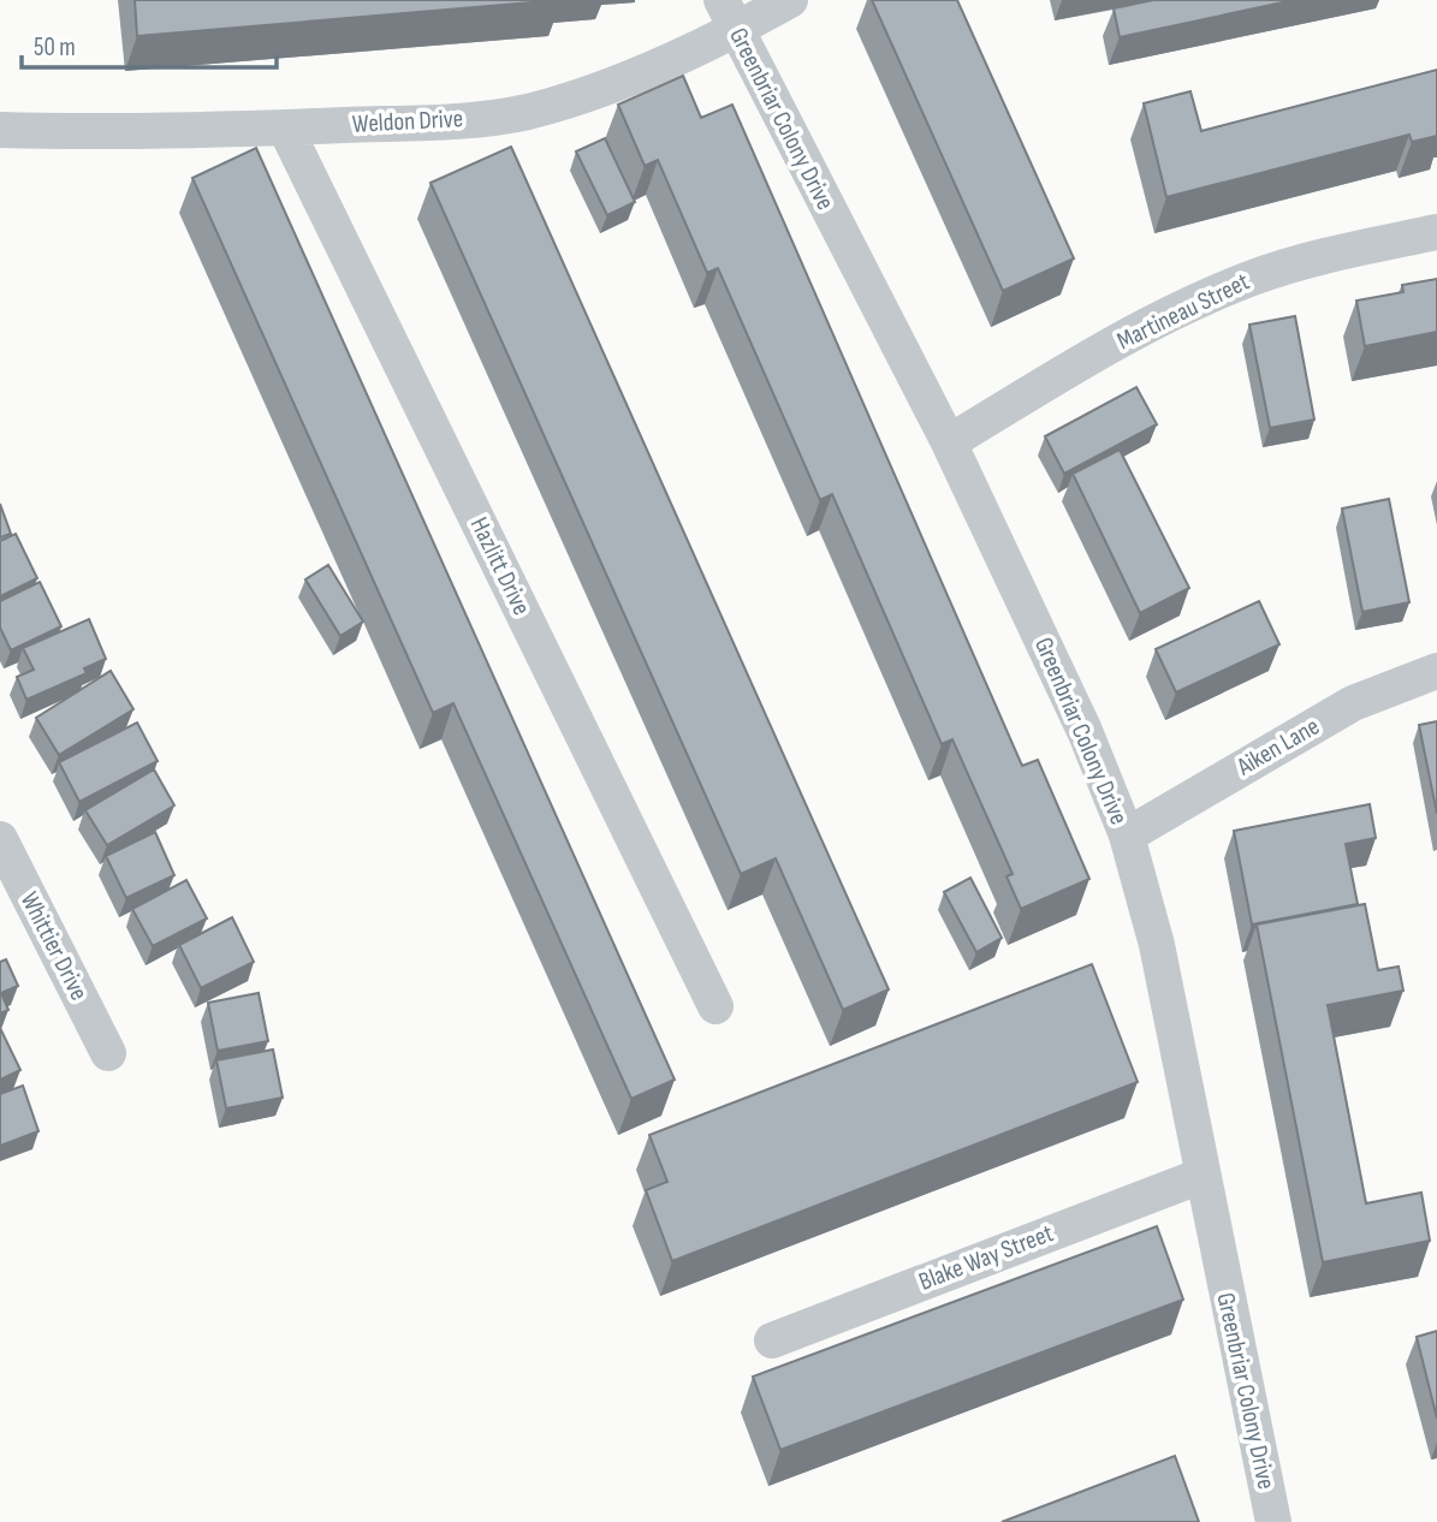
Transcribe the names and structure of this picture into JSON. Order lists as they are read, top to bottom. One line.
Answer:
{"streets":{"street":["Greenbriar Colony Drive","Weldon Drive","Martineau Street","Hazlitt Drive","Aiken Lane","Whittier Drive","Blake Way Street"]},"crossings":[["Greenbriar Colony Drive","Weldon Drive"],["Greenbriar Colony Drive","Martineau Street"],["Greenbriar Colony Drive","Aiken Lane"],["Greenbriar Colony Drive","Blake Way Street"],["Weldon Drive","Hazlitt Drive"]],"scale_bar":"50 m"}
